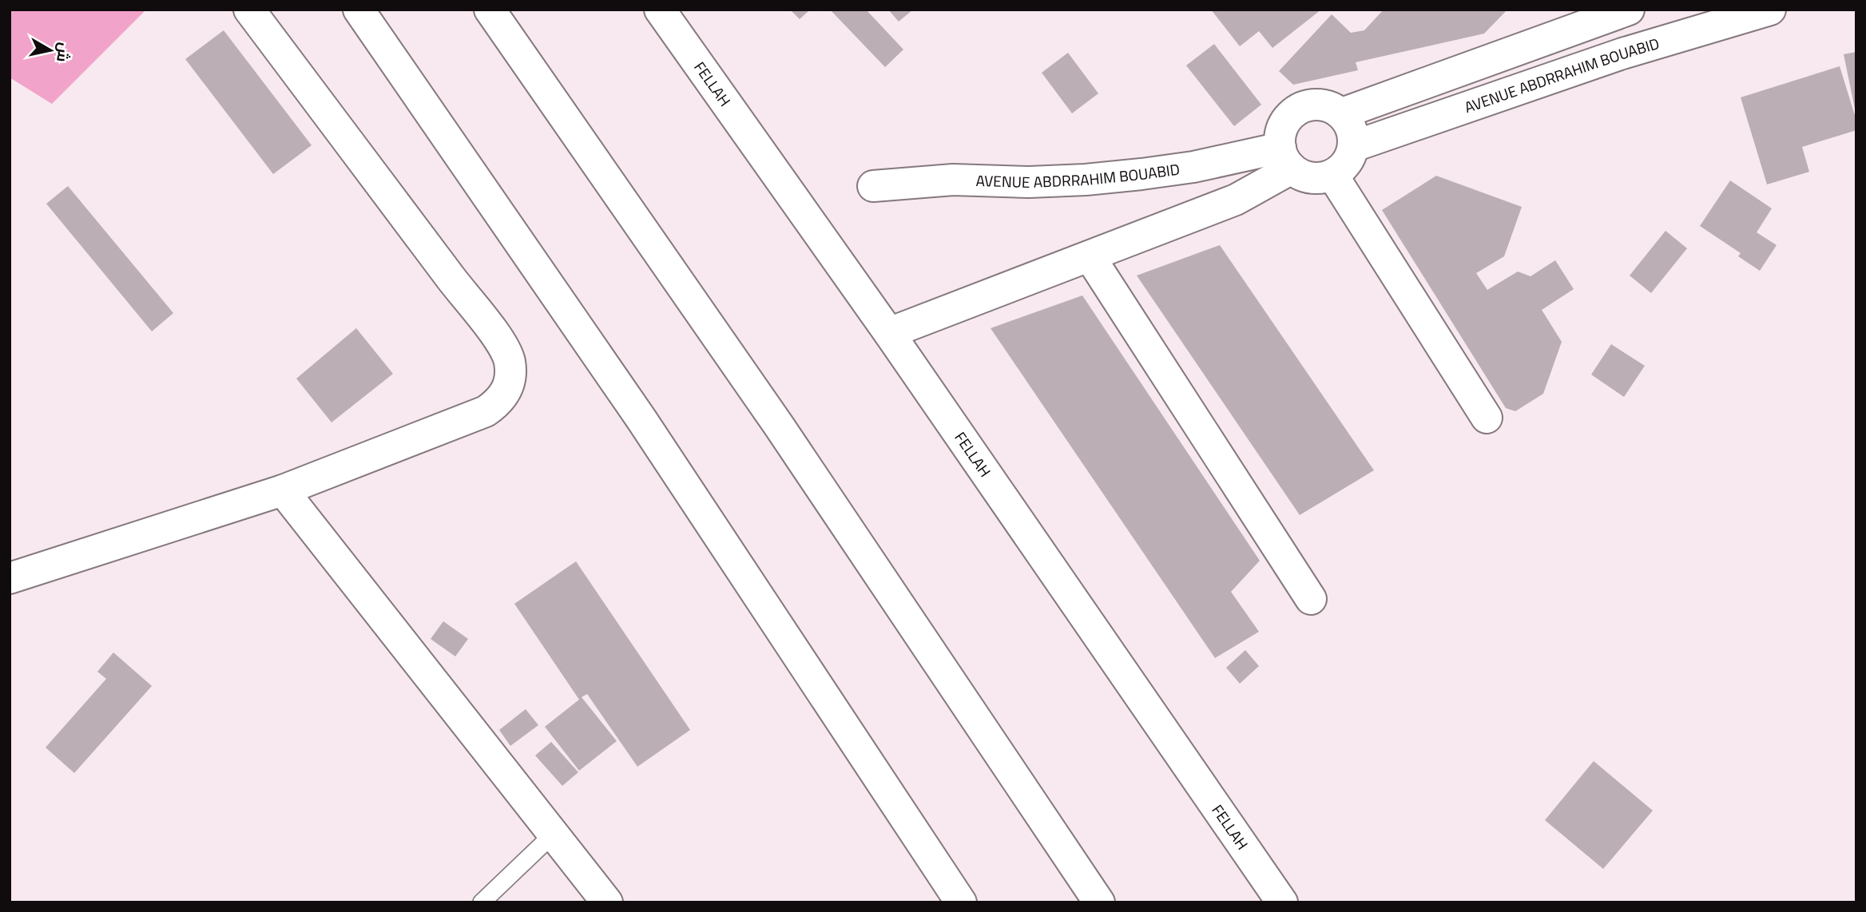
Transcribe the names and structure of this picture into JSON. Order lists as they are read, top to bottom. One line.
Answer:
{"streets":{"main road":["AVENUE ABDRRAHIM BOUABID","FELLAH"]},"north":"right"}
